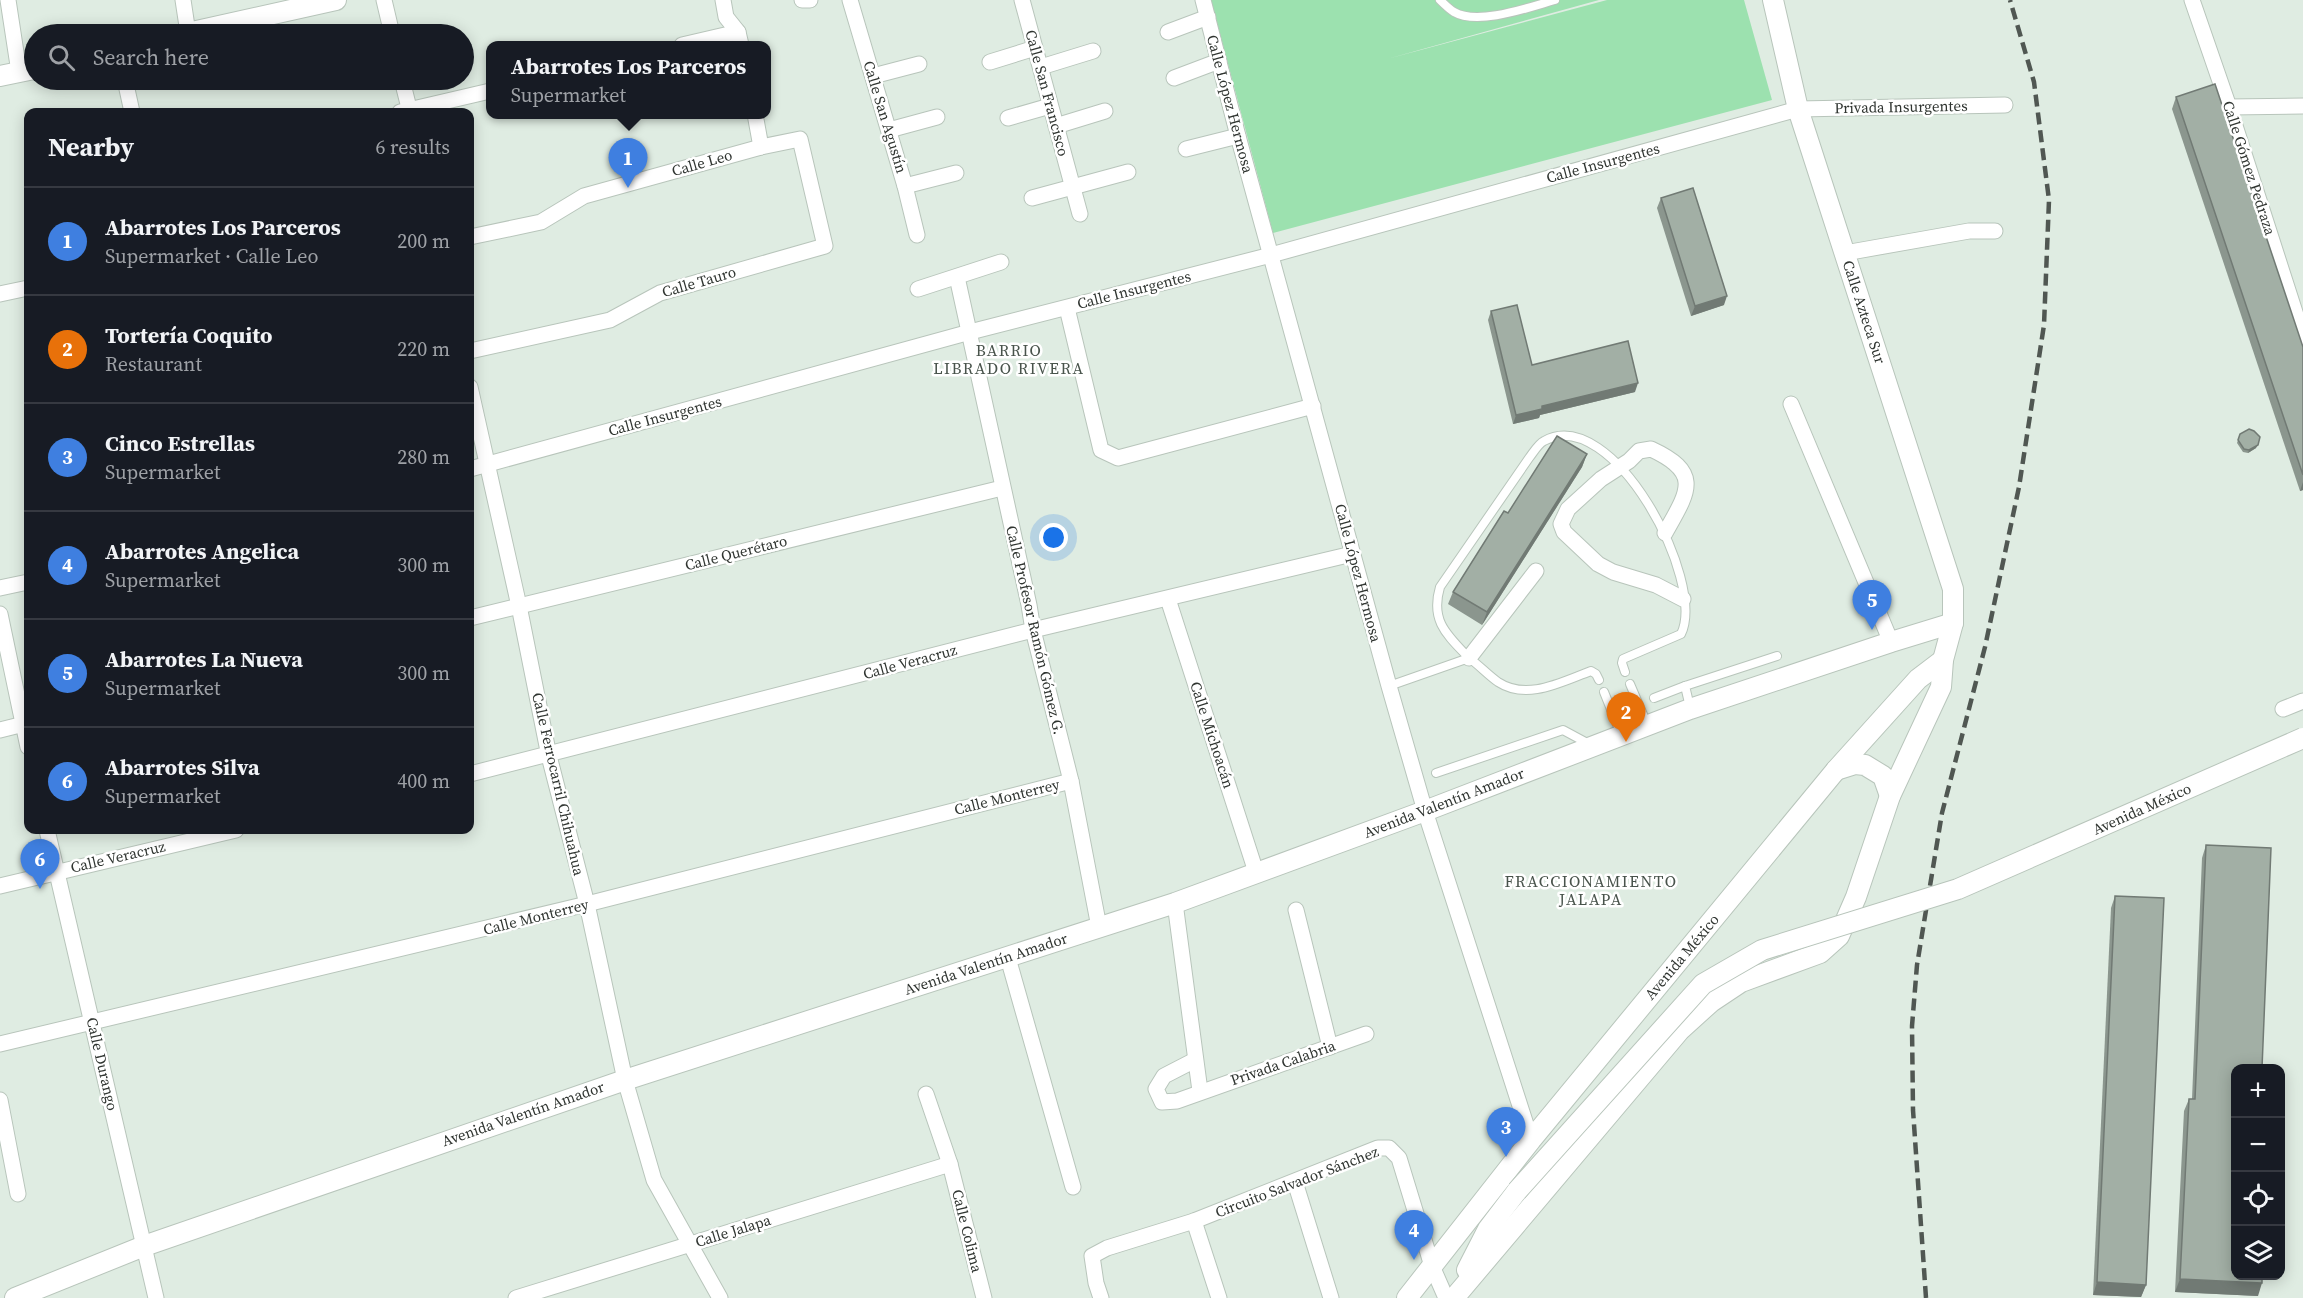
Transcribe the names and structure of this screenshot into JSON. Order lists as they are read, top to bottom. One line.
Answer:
{"streets":{"street":["Calle San Francisco","Calle López Hermosa","Privada Insurgentes","Calle San Agustín","Calle Leo","Calle Insurgentes","Calle Gómez Pedraza","Calle Tauro","Calle Azteca Sur","Calle Querétaro","Calle Profesor Ramón Gómez G.","Calle Veracruz","Calle Michoacán","Calle Ferrocarril Chihuahua","Calle Monterrey","Avenida Valentín Amador","Avenida México","Privada Calabria","Calle Durango","Circuito Salvador Sánchez","Calle Jalapa","Calle Colima"]},"crossings":[["Calle López Hermosa","Calle Insurgentes"],["Calle López Hermosa","Calle Veracruz"],["Calle López Hermosa","Avenida Valentín Amador"],["Calle López Hermosa","Avenida México"],["Privada Insurgentes","Calle Insurgentes"],["Privada Insurgentes","Calle Azteca Sur"],["Calle Leo","Calle Tauro"],["Calle Insurgentes","Calle Azteca Sur"],["Calle Insurgentes","Calle Profesor Ramón Gómez G."],["Calle Insurgentes","Calle Ferrocarril Chihuahua"],["Calle Azteca Sur","Avenida Valentín Amador"],["Calle Azteca Sur","Avenida México"],["Calle Querétaro","Calle Profesor Ramón Gómez G."],["Calle Querétaro","Calle Ferrocarril Chihuahua"],["Calle Profesor Ramón Gómez G.","Calle Veracruz"],["Calle Profesor Ramón Gómez G.","Calle Monterrey"],["Calle Profesor Ramón Gómez G.","Avenida Valentín Amador"],["Calle Veracruz","Calle Michoacán"],["Calle Veracruz","Calle Ferrocarril Chihuahua"],["Calle Veracruz","Calle Durango"],["Calle Michoacán","Avenida Valentín Amador"],["Calle Ferrocarril Chihuahua","Calle Monterrey"],["Calle Ferrocarril Chihuahua","Avenida Valentín Amador"],["Calle Ferrocarril Chihuahua","Calle Jalapa"],["Calle Monterrey","Calle Durango"],["Avenida Valentín Amador","Avenida México"],["Avenida Valentín Amador","Calle Durango"],["Avenida México","Circuito Salvador Sánchez"],["Calle Jalapa","Calle Colima"]],"districts":["BARRIO LIBRADO RIVERA","FRACCIONAMIENTO JALAPA"],"page":{"search":"Search here","popup":["Abarrotes Los Parceros","Supermarket"],"heading":["Nearby","6 results"],"pins":["1","5","2","6","3","4"],"list":[{"mark":"1","name":"Abarrotes Los Parceros","note":"Supermarket · Calle Leo","value":"200 m"},{"mark":"2","name":"Tortería Coquito","note":"Restaurant","value":"220 m"},{"mark":"3","name":"Cinco Estrellas","note":"Supermarket","value":"280 m"},{"mark":"4","name":"Abarrotes Angelica","note":"Supermarket","value":"300 m"},{"mark":"5","name":"Abarrotes La Nueva","note":"Supermarket","value":"300 m"},{"mark":"6","name":"Abarrotes Silva","note":"Supermarket","value":"400 m"}],"map_buttons":["+","−"]}}
